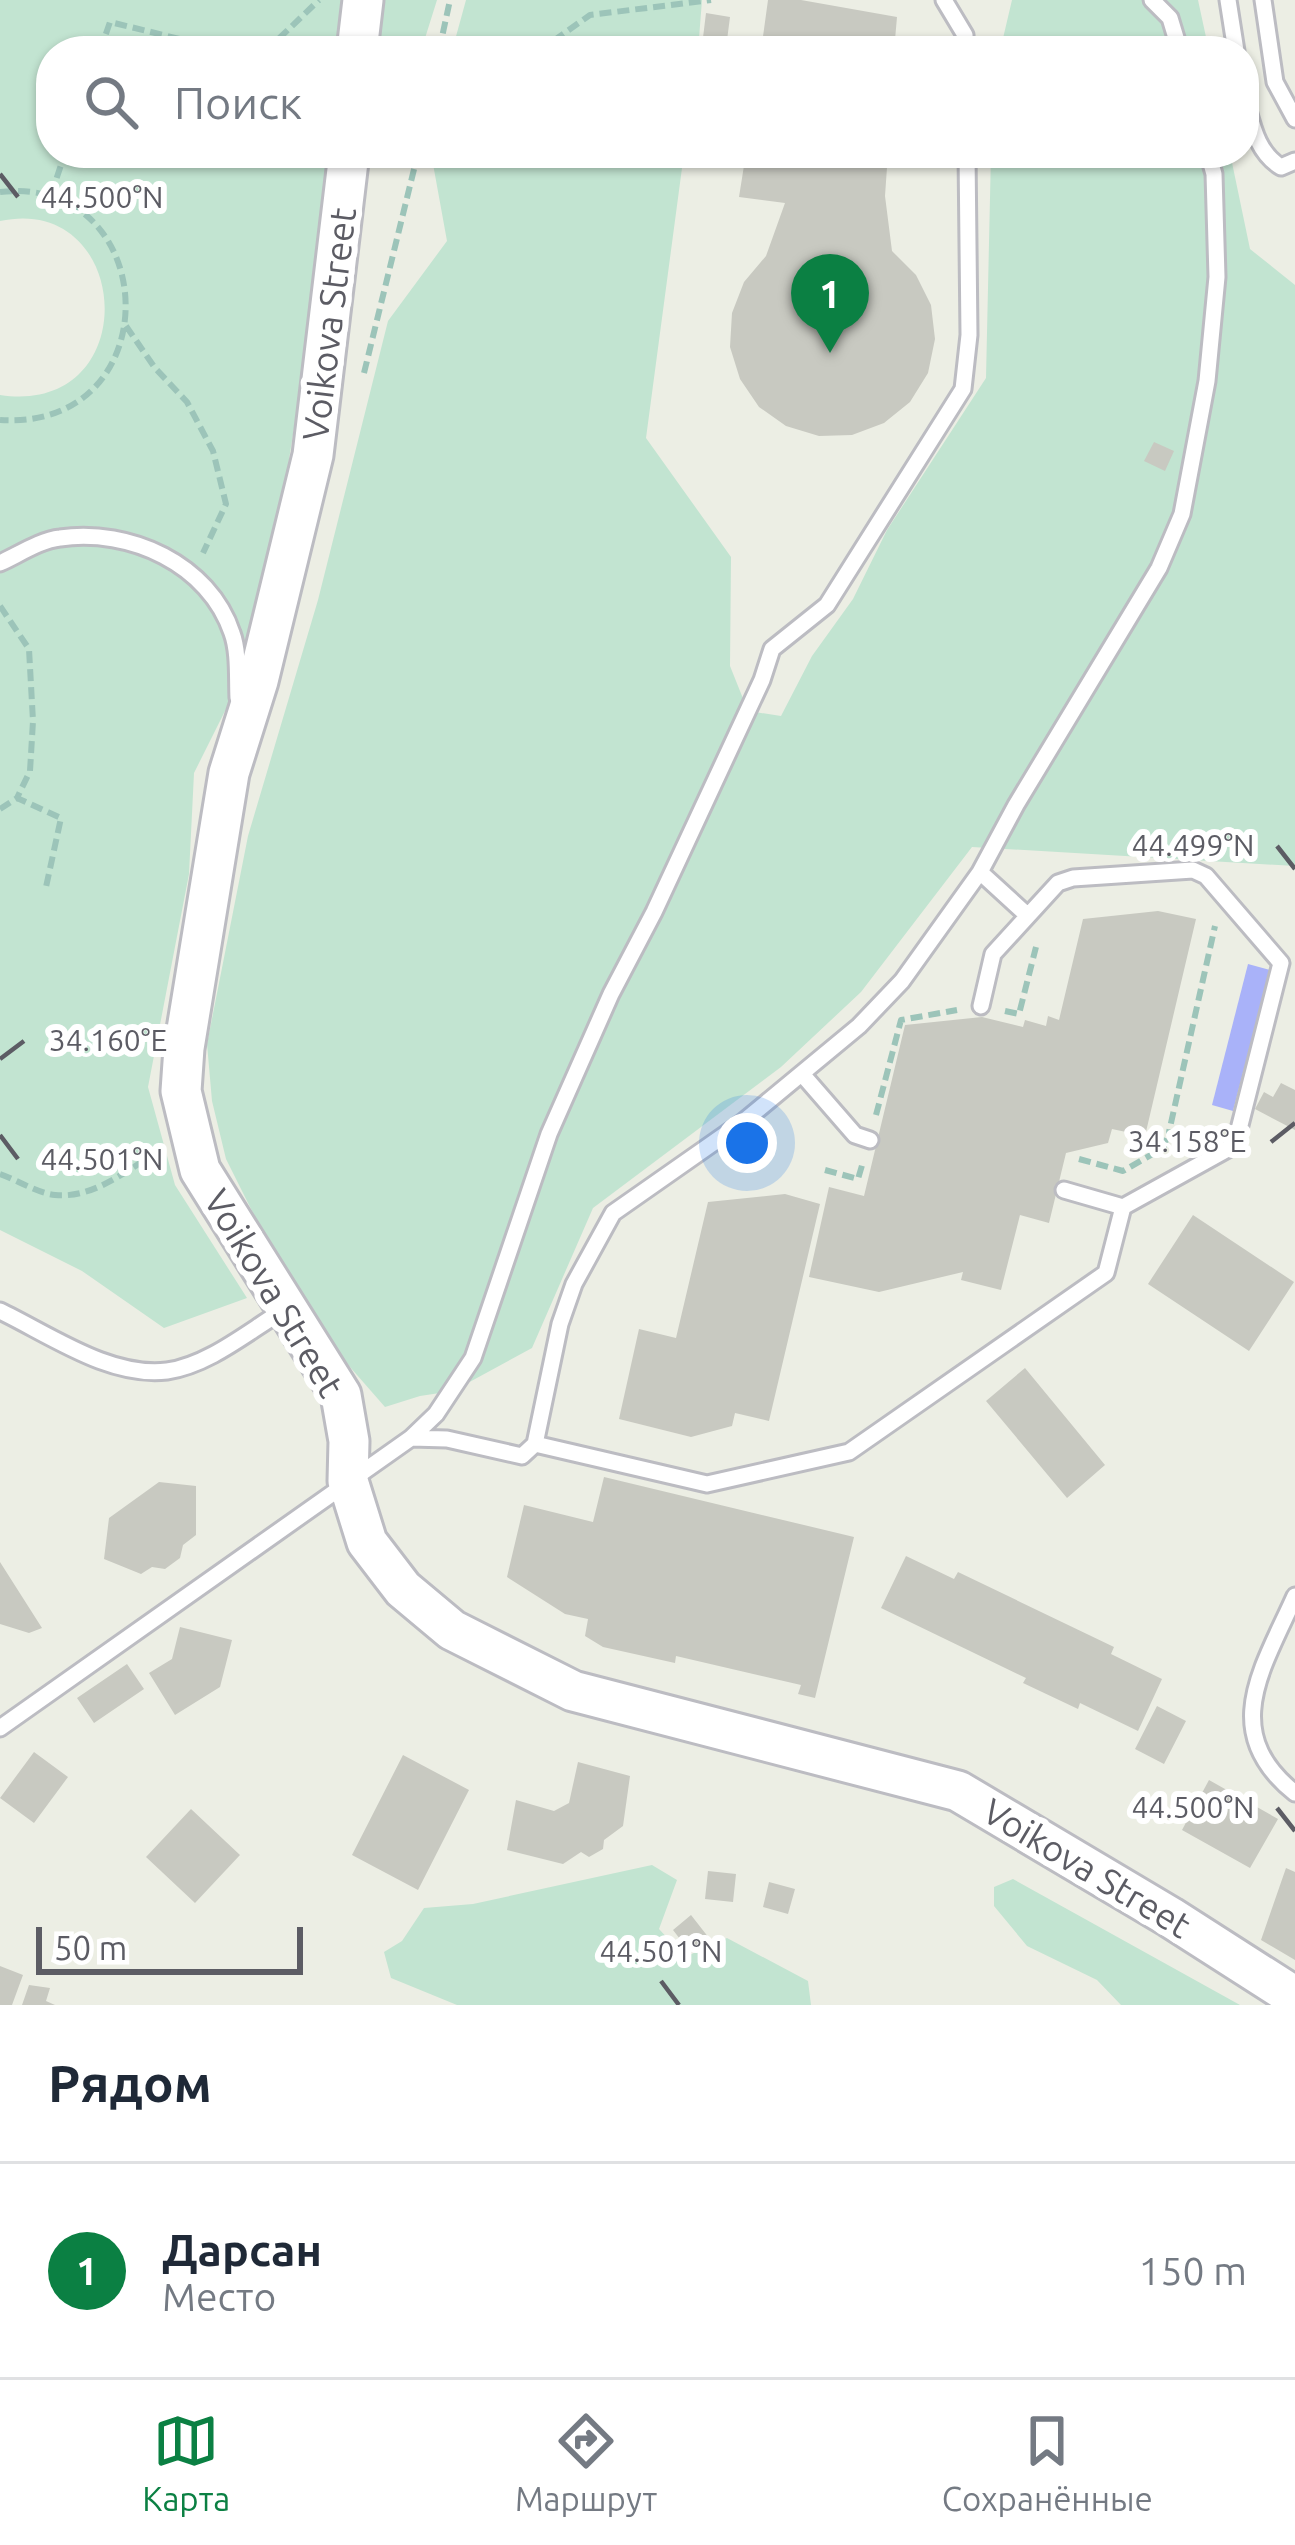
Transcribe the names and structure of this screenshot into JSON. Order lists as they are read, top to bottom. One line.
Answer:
{"streets":{"street":["Voikova Street"]},"scale_bar":"50 m","page":{"search":"Поиск","pins":"1","scale":"50 m","heading":"Рядом","list":[{"mark":"1","name":"Дарсан","note":"Место","value":"150 m"}],"nav":["Карта","Маршрут","Сохранённые"]},"coordinates":["44.500°N","44.499°N","34.160°E","34.158°E","44.501°N"]}
